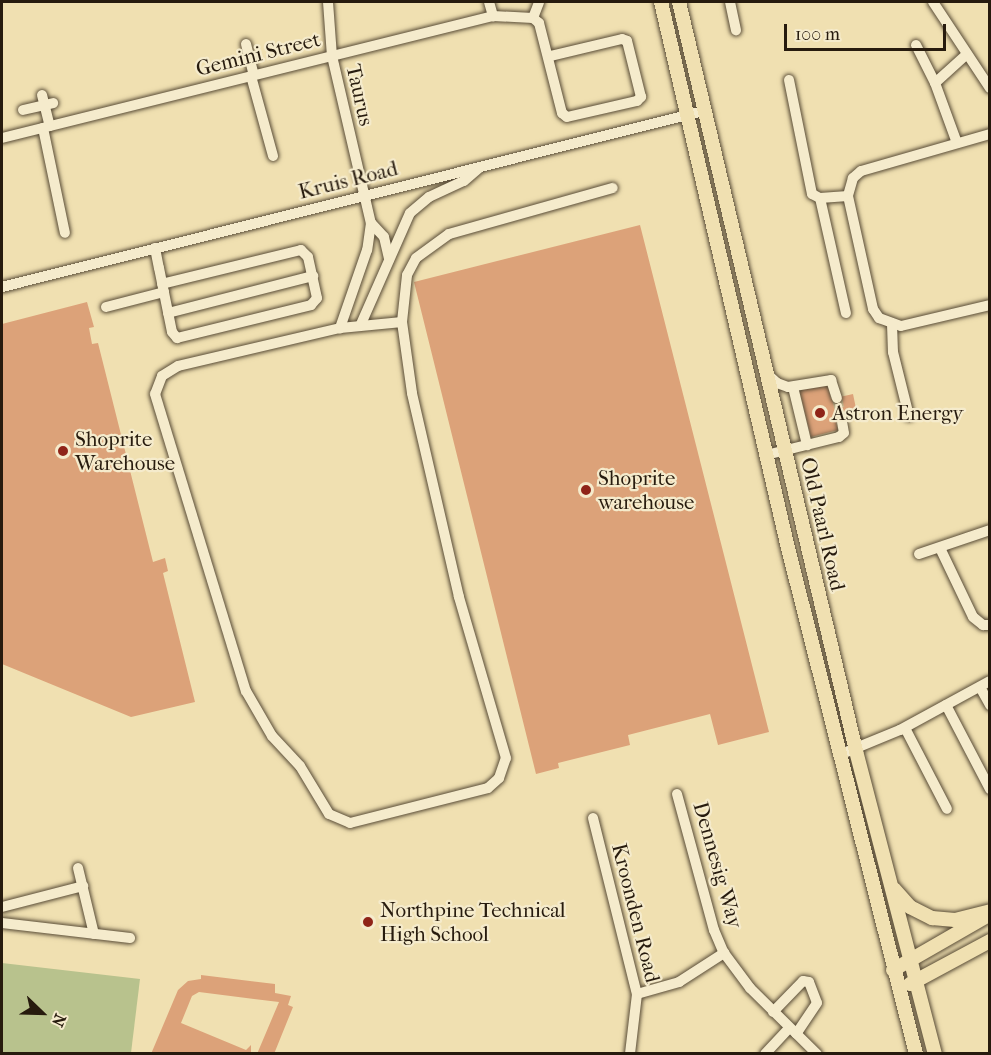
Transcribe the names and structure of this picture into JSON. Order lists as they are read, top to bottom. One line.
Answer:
{"streets":{"main road":["Old Paarl Road"],"street":["Gemini Street","Taurus","Kruis Road","Dennesig Way","Kroonden Road"]},"crossings":[["Gemini Street","Taurus"],["Taurus","Kruis Road"],["Kruis Road","Old Paarl Road"]],"places":["Astron Energy","Shoprite Warehouse","Shoprite warehouse","Northpine Technical High School"],"scale_bar":"100 m","north":"bottom right"}
